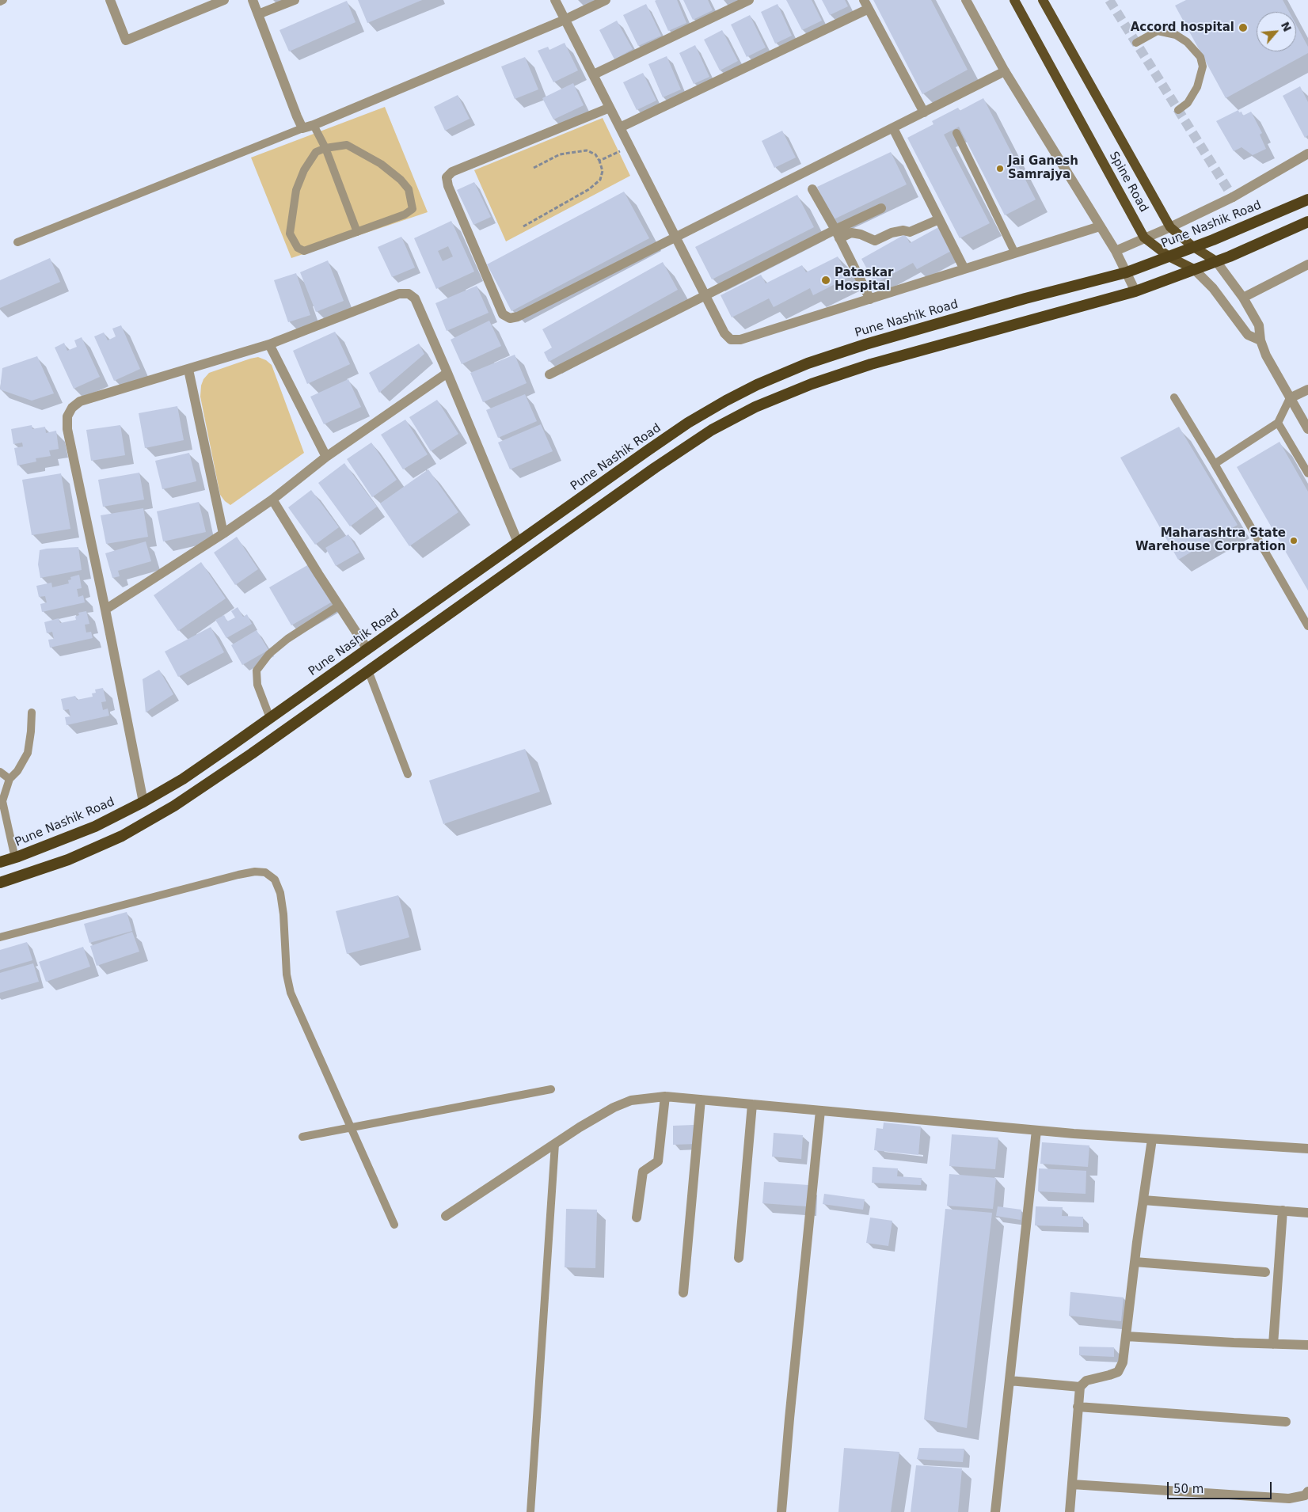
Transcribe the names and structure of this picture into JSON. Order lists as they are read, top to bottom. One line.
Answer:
{"streets":{"highway":["Pune Nashik Road"],"main road":["Spine Road"]},"crossings":[["Spine Road","Pune Nashik Road"]],"places":["Accord hospital","Jai Ganesh Samrajya","Pataskar Hospital","Maharashtra State Warehouse Corpration"],"scale_bar":"50 m","north":"top right"}
